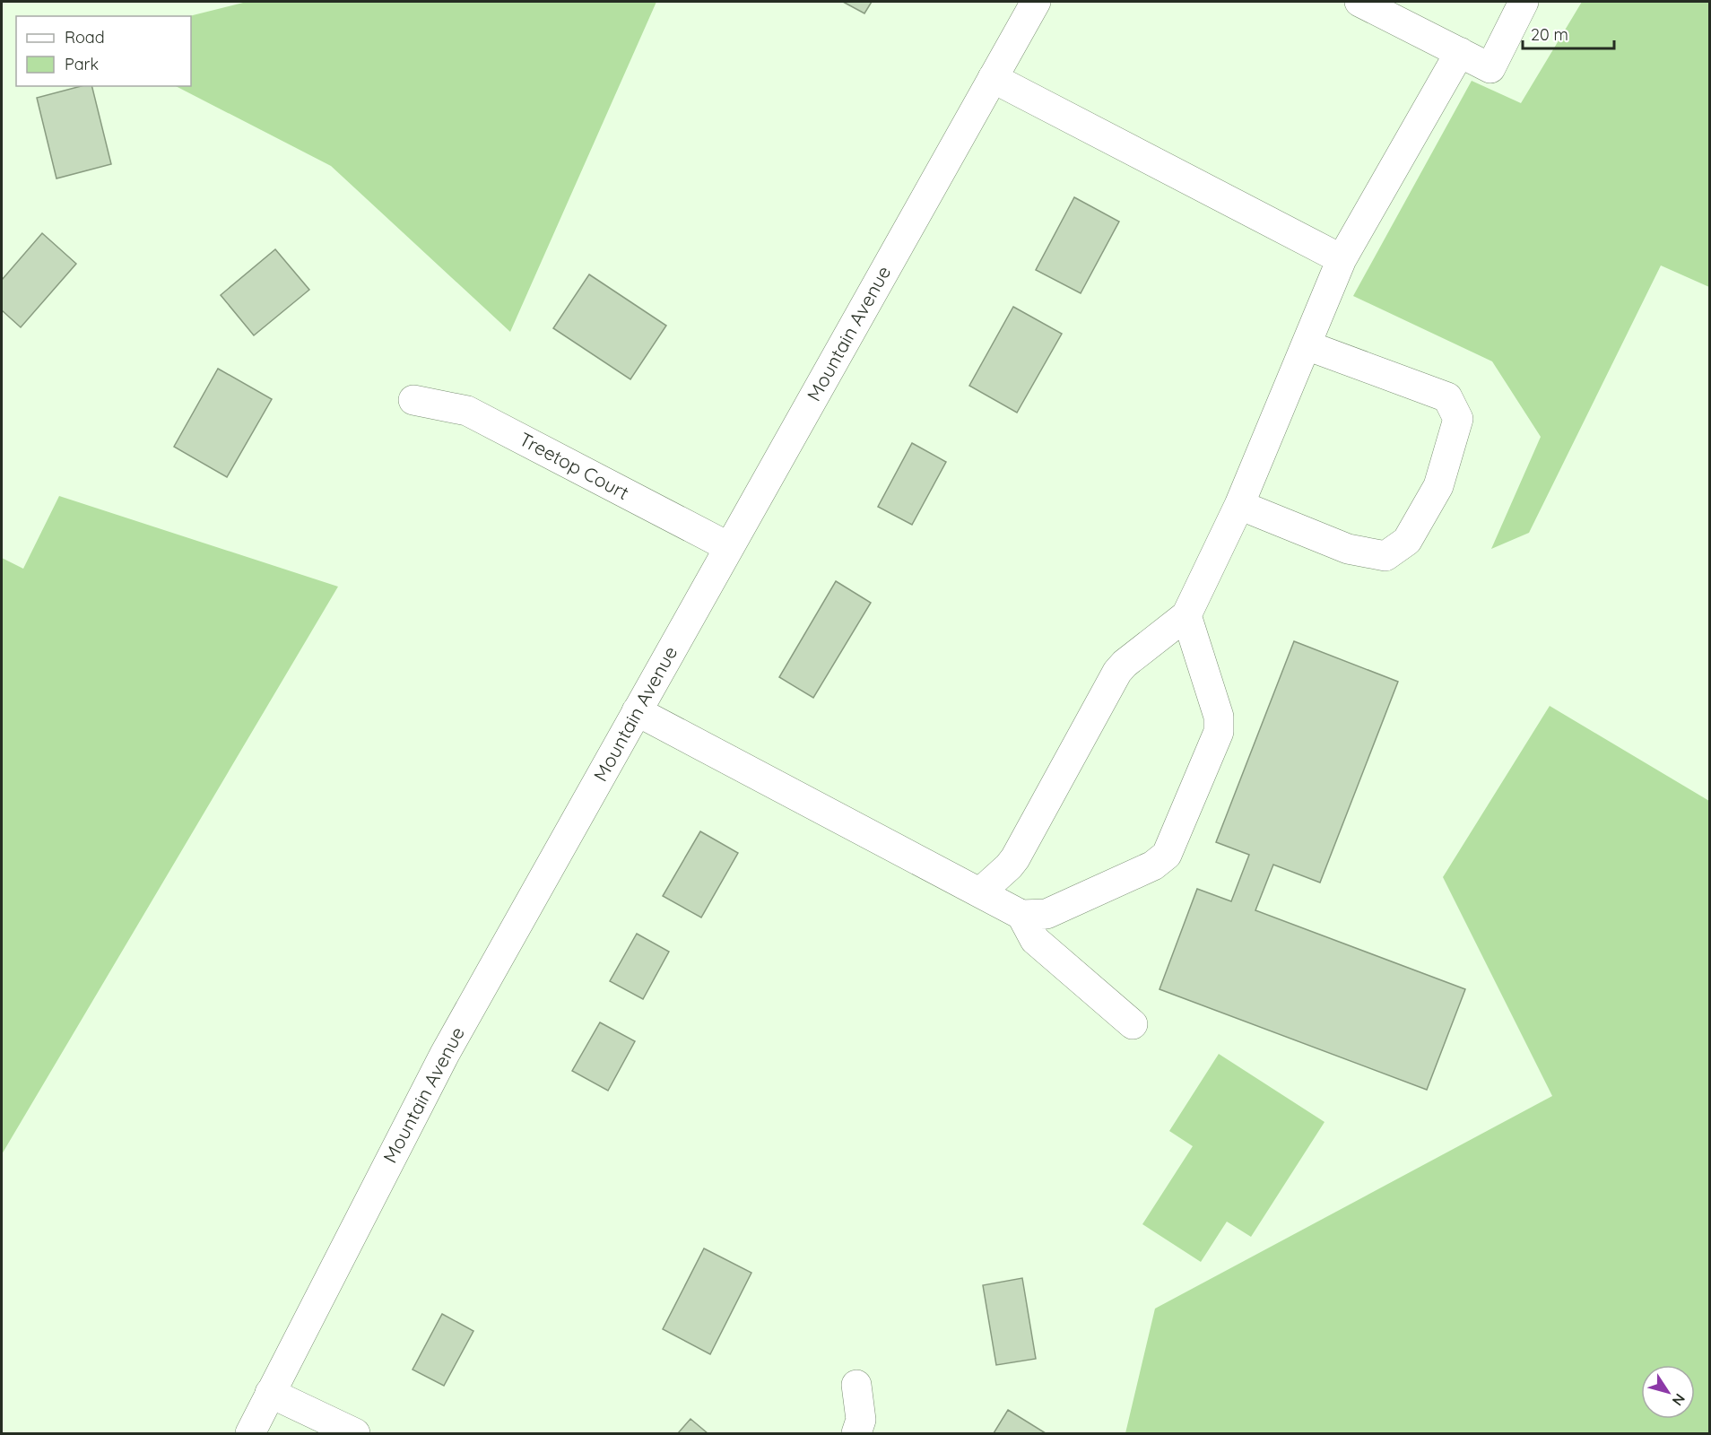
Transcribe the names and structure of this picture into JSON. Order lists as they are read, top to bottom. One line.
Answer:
{"streets":{"main road":["Mountain Avenue","Treetop Court"]},"crossings":[["Mountain Avenue","Treetop Court"]],"legend":["Road","Park"],"scale_bar":"20 m","north":"bottom right"}
